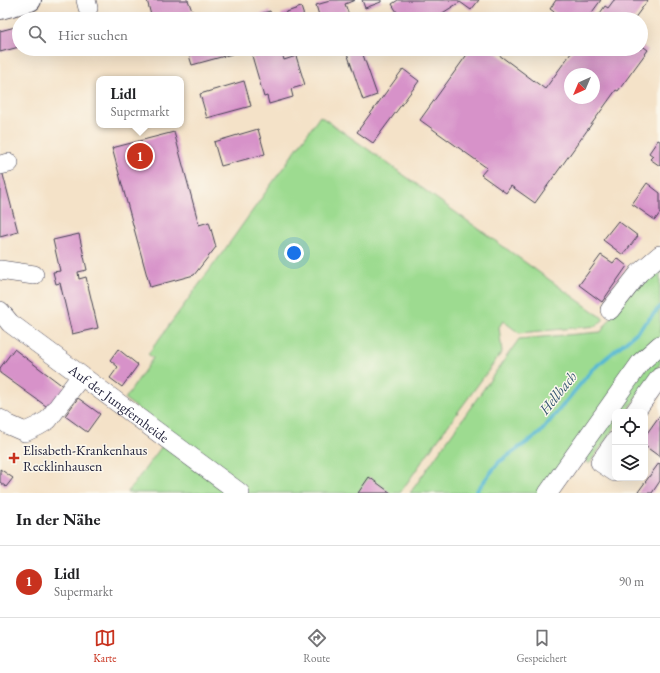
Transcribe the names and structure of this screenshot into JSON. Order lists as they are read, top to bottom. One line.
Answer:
{"streets":{"street":["Auf der Jungfernheide"]},"water":["Hellbach"],"places":{"health":["Elisabeth-Krankenhaus Recklinhausen"]},"north":"bottom left","page":{"search":"Hier suchen","popup":["Lidl","Supermarkt"],"pins":"1","heading":"In der Nähe","list":[{"mark":"1","name":"Lidl","note":"Supermarkt","value":"90 m"}],"nav":["Karte","Route","Gespeichert"]}}
